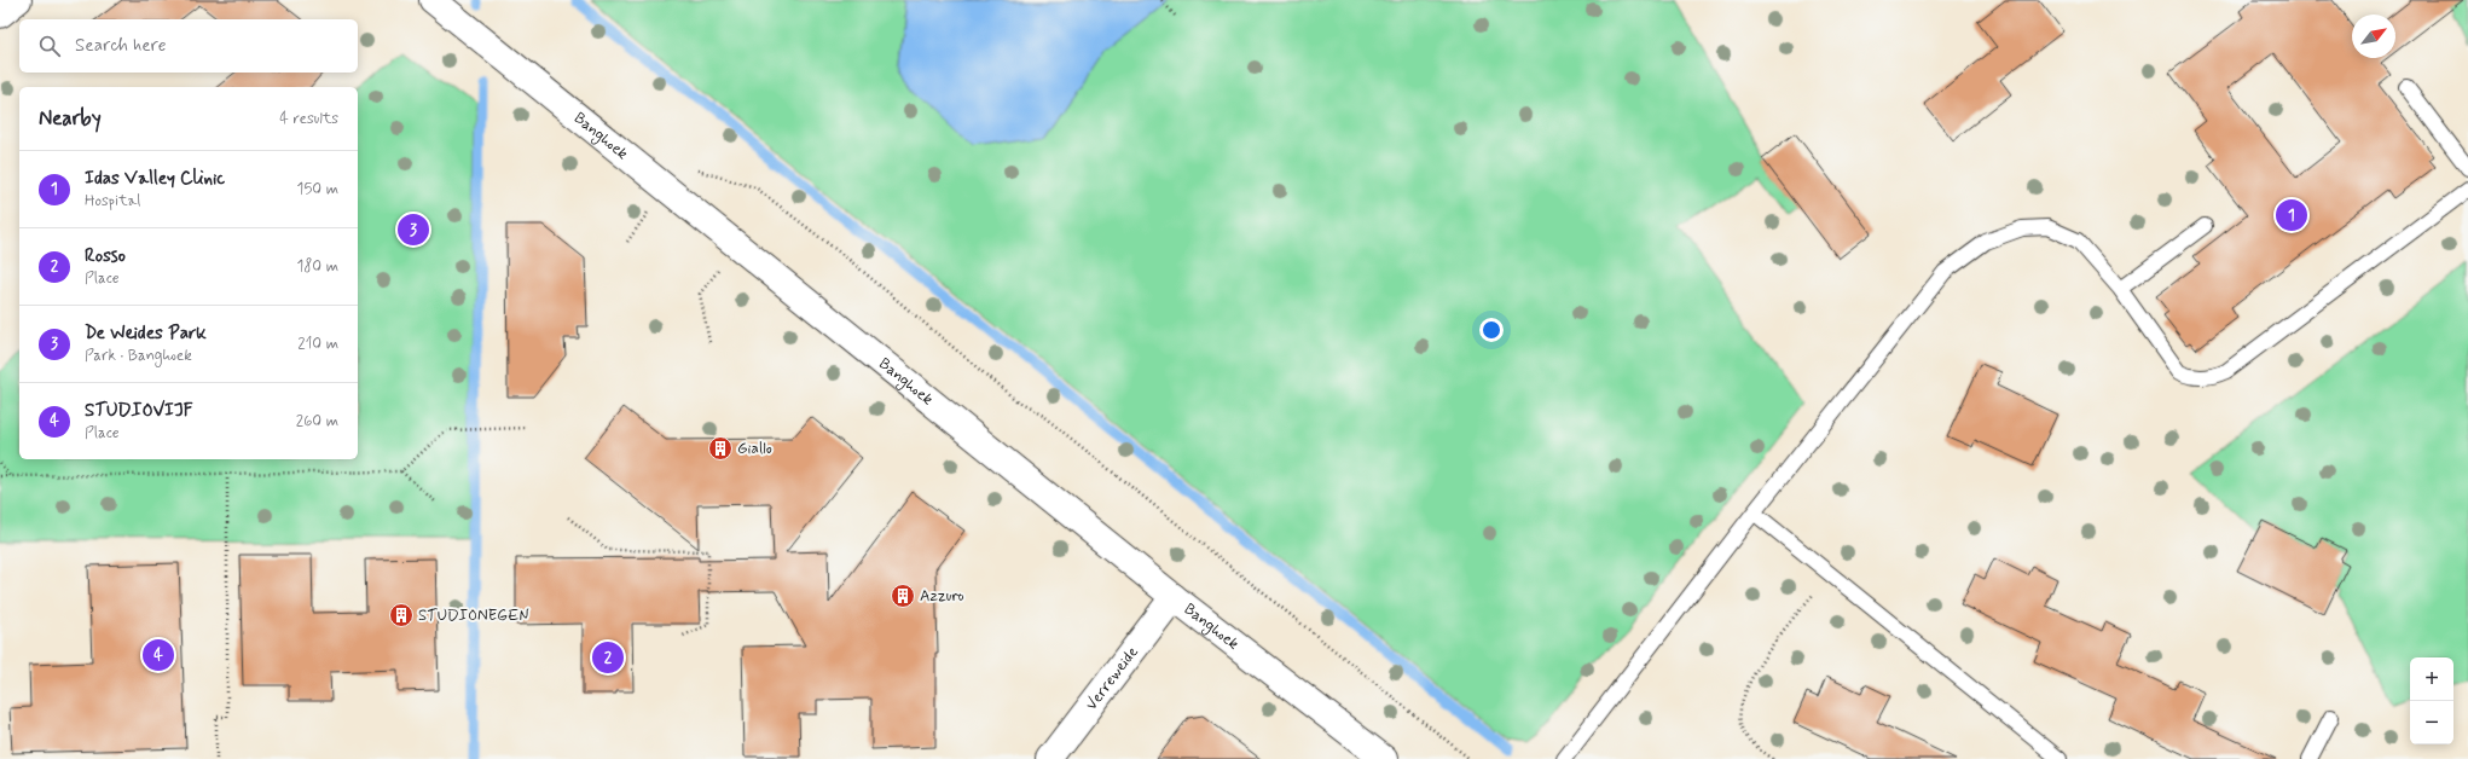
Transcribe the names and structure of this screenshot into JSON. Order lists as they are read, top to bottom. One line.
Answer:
{"streets":{"street":["Banghoek","Verreweide"]},"crossings":[["Banghoek","Verreweide"]],"places":{"building":["Giallo","Azzuro","STUDIONEGEN"]},"north":"top right","page":{"search":"Search here","heading":["Nearby","4 results"],"list":[{"mark":"1","name":"Idas Valley Clinic","note":"Hospital","value":"150 m"},{"mark":"2","name":"Rosso","note":"Place","value":"180 m"},{"mark":"3","name":"De Weides Park","note":"Park · Banghoek","value":"210 m"},{"mark":"4","name":"STUDIOVIJF","note":"Place","value":"260 m"}],"pins":["1","3","4","2"],"map_buttons":["+","−"]}}
